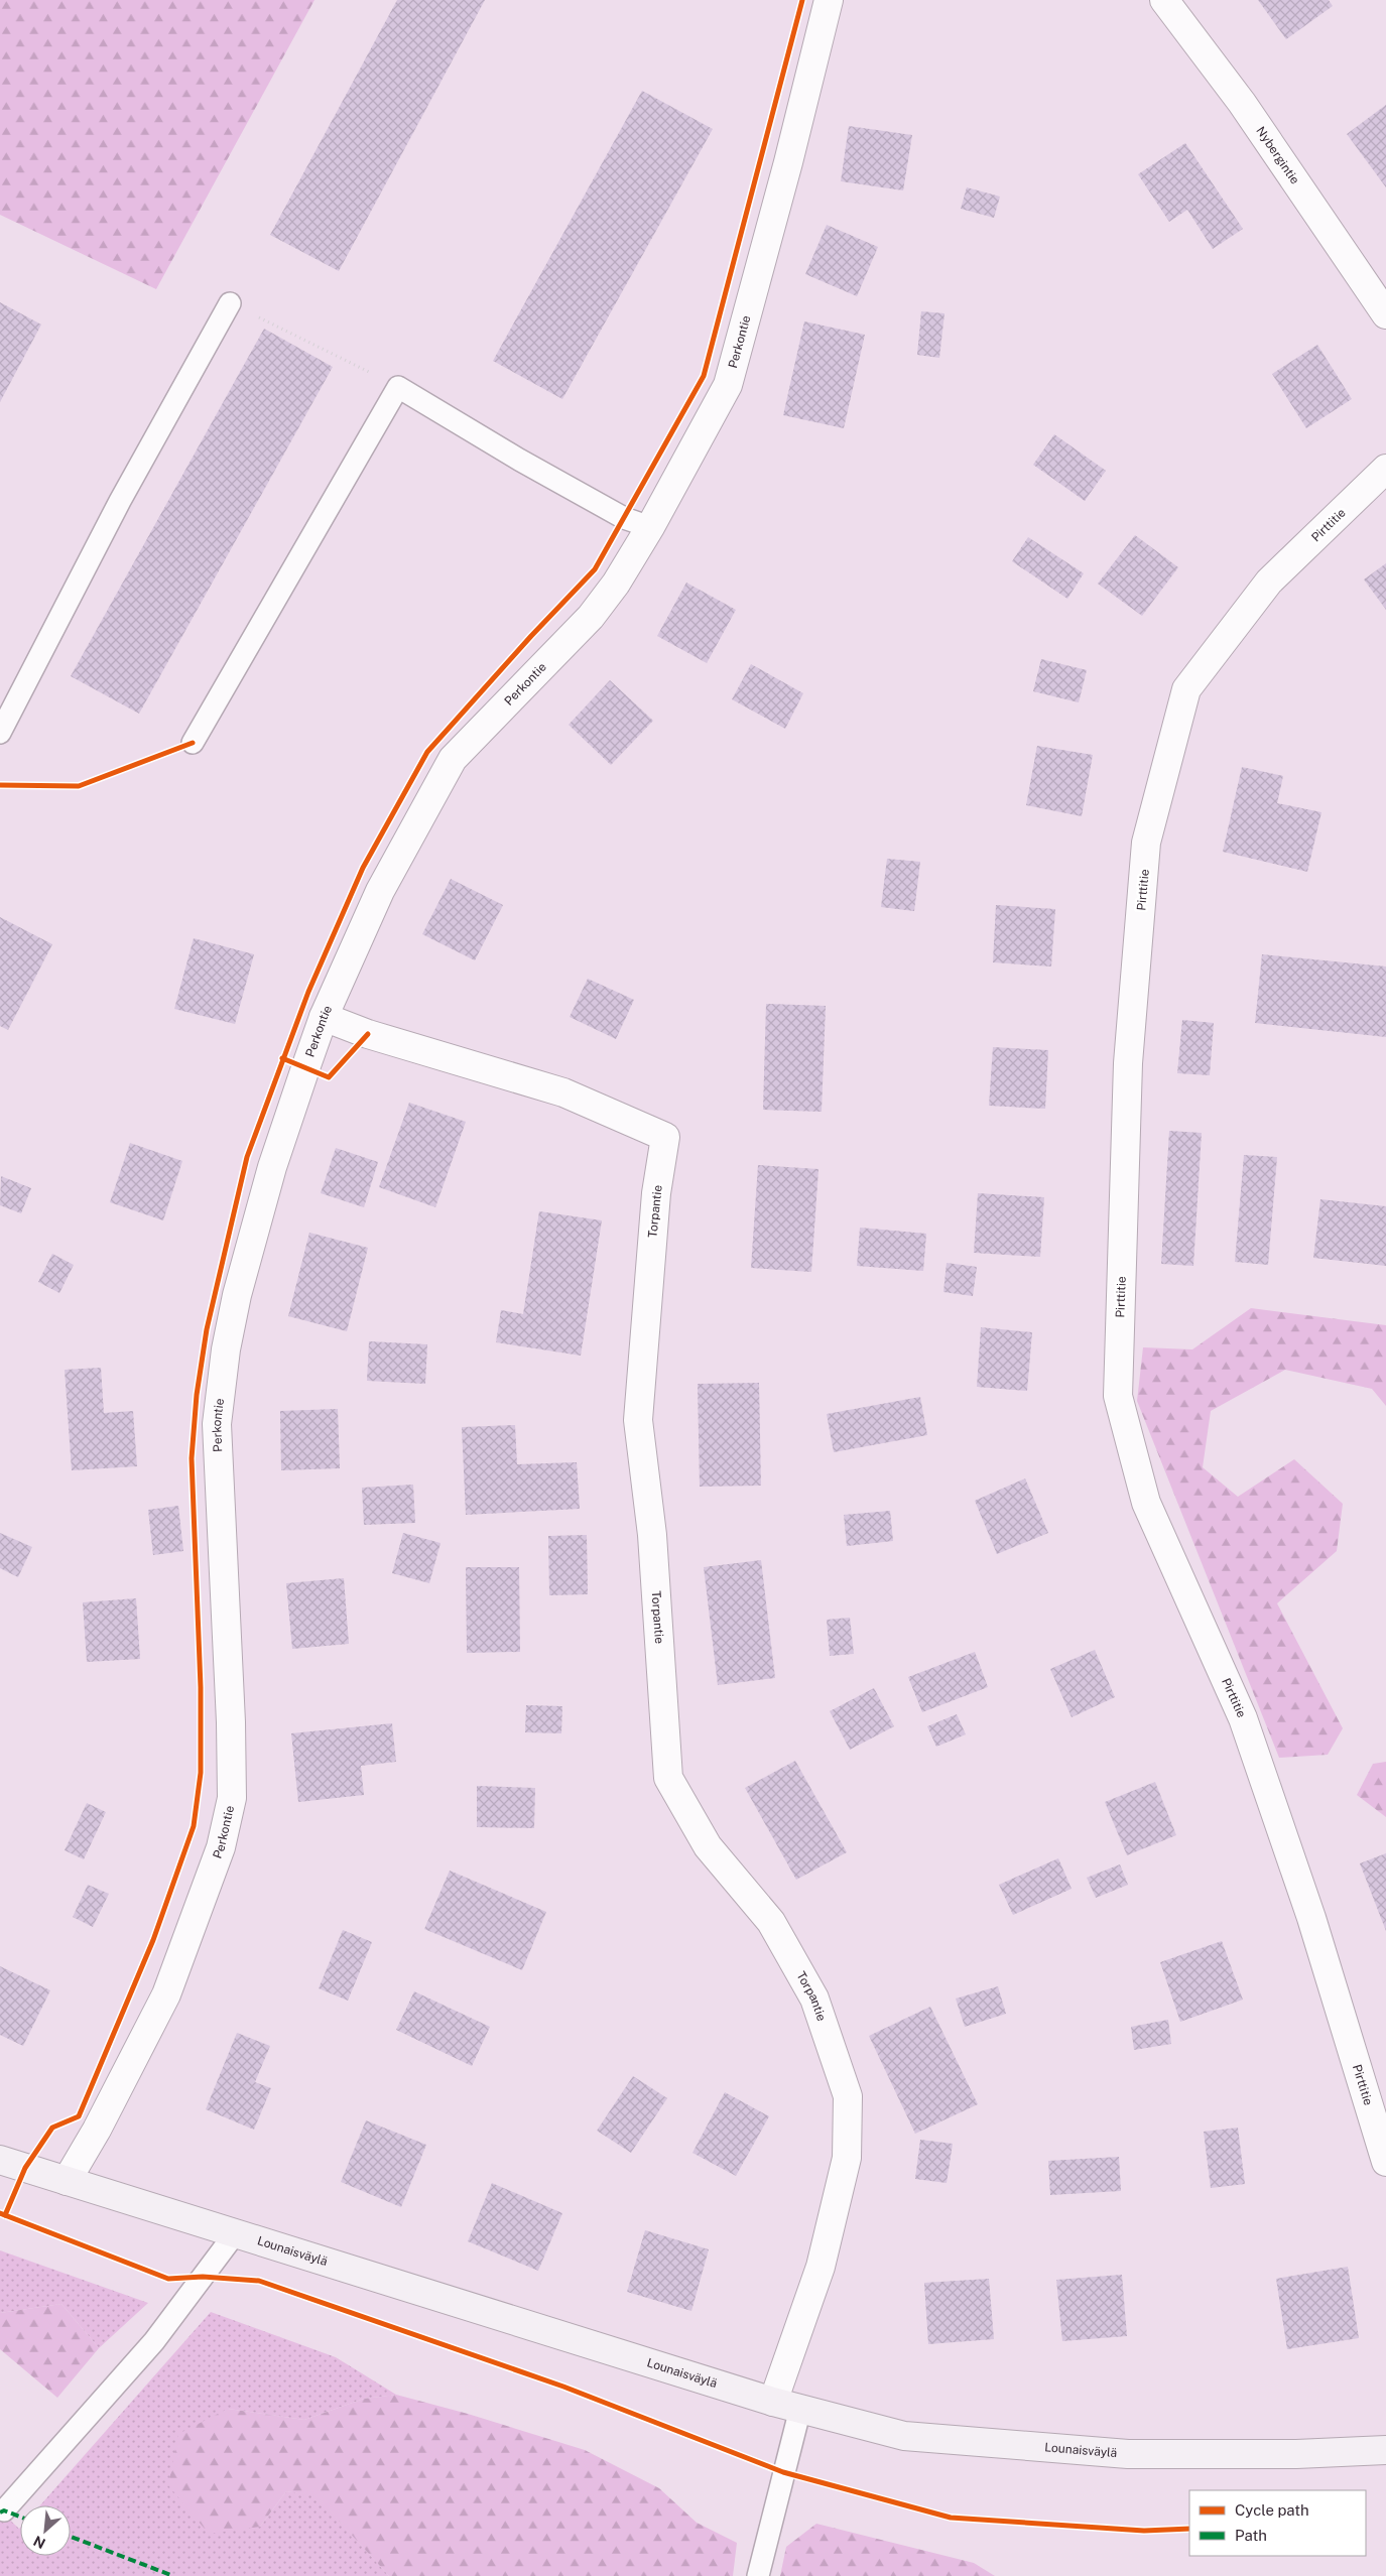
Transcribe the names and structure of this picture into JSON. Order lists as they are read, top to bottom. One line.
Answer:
{"streets":{"street":["Nybergintie","Perkontie","Pirttitie","Torpantie","Lounaisväylä"]},"crossings":[["Perkontie","Torpantie"],["Perkontie","Lounaisväylä"],["Torpantie","Lounaisväylä"]],"legend":["Cycle path","Path"],"north":"bottom left"}
